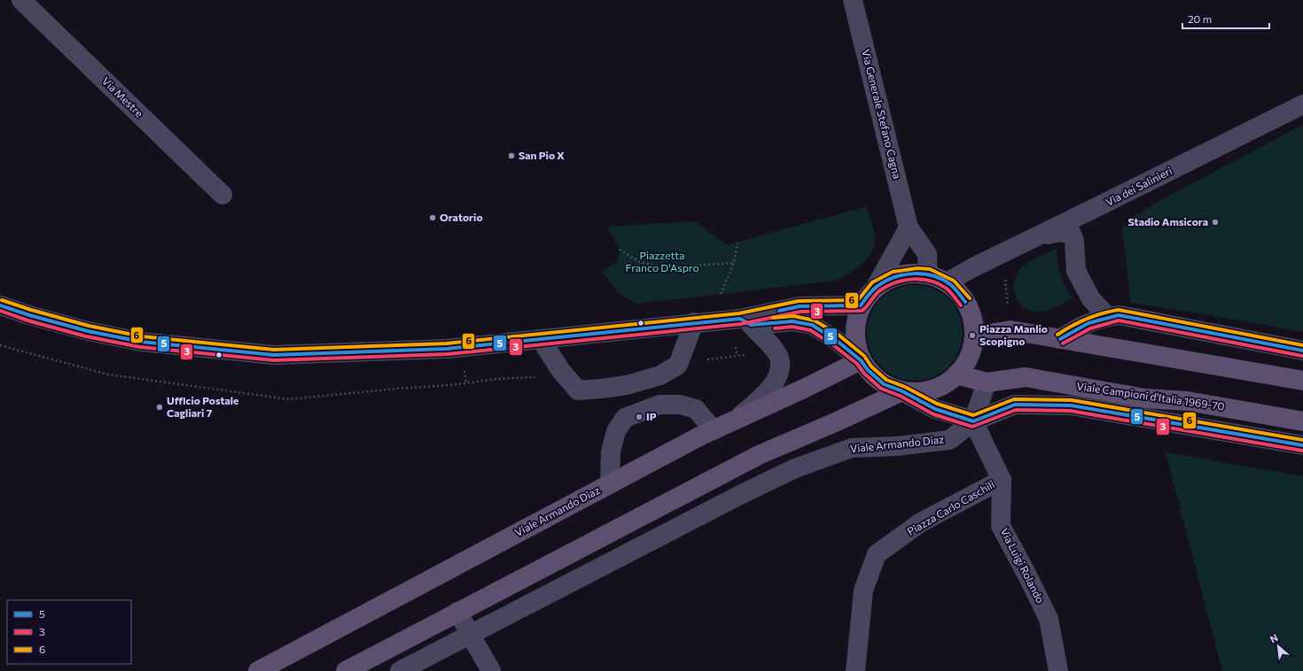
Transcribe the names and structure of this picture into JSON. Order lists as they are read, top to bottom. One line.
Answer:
{"streets":{"main road":["Viale Campioni d'Italia 1969-70","Viale Armando Diaz"],"street":["Via Mestre","Via Generale Stefano Cagna","Via dei Salinieri","Piazza Carlo Caschili","Via Luigi Rolando"]},"crossings":[["Via Generale Stefano Cagna","Via dei Salinieri"],["Via Generale Stefano Cagna","Viale Campioni d'Italia 1969-70"],["Via Generale Stefano Cagna","Viale Armando Diaz"],["Via dei Salinieri","Viale Campioni d'Italia 1969-70"],["Via dei Salinieri","Viale Armando Diaz"],["Viale Campioni d'Italia 1969-70","Viale Armando Diaz"],["Viale Armando Diaz","Via Luigi Rolando"],["Piazza Carlo Caschili","Via Luigi Rolando"]],"parks":["Piazzetta Franco D'Aspro"],"places":["San Pio X","Oratorio","Stadio Amsicora","Piazza Manlio Scopigno","Ufficio Postale Cagliari 7","IP"],"lines":["transit line 6","transit line 5","transit line 3"],"legend":["5","3","6"],"scale_bar":"20 m","north":"top left"}
